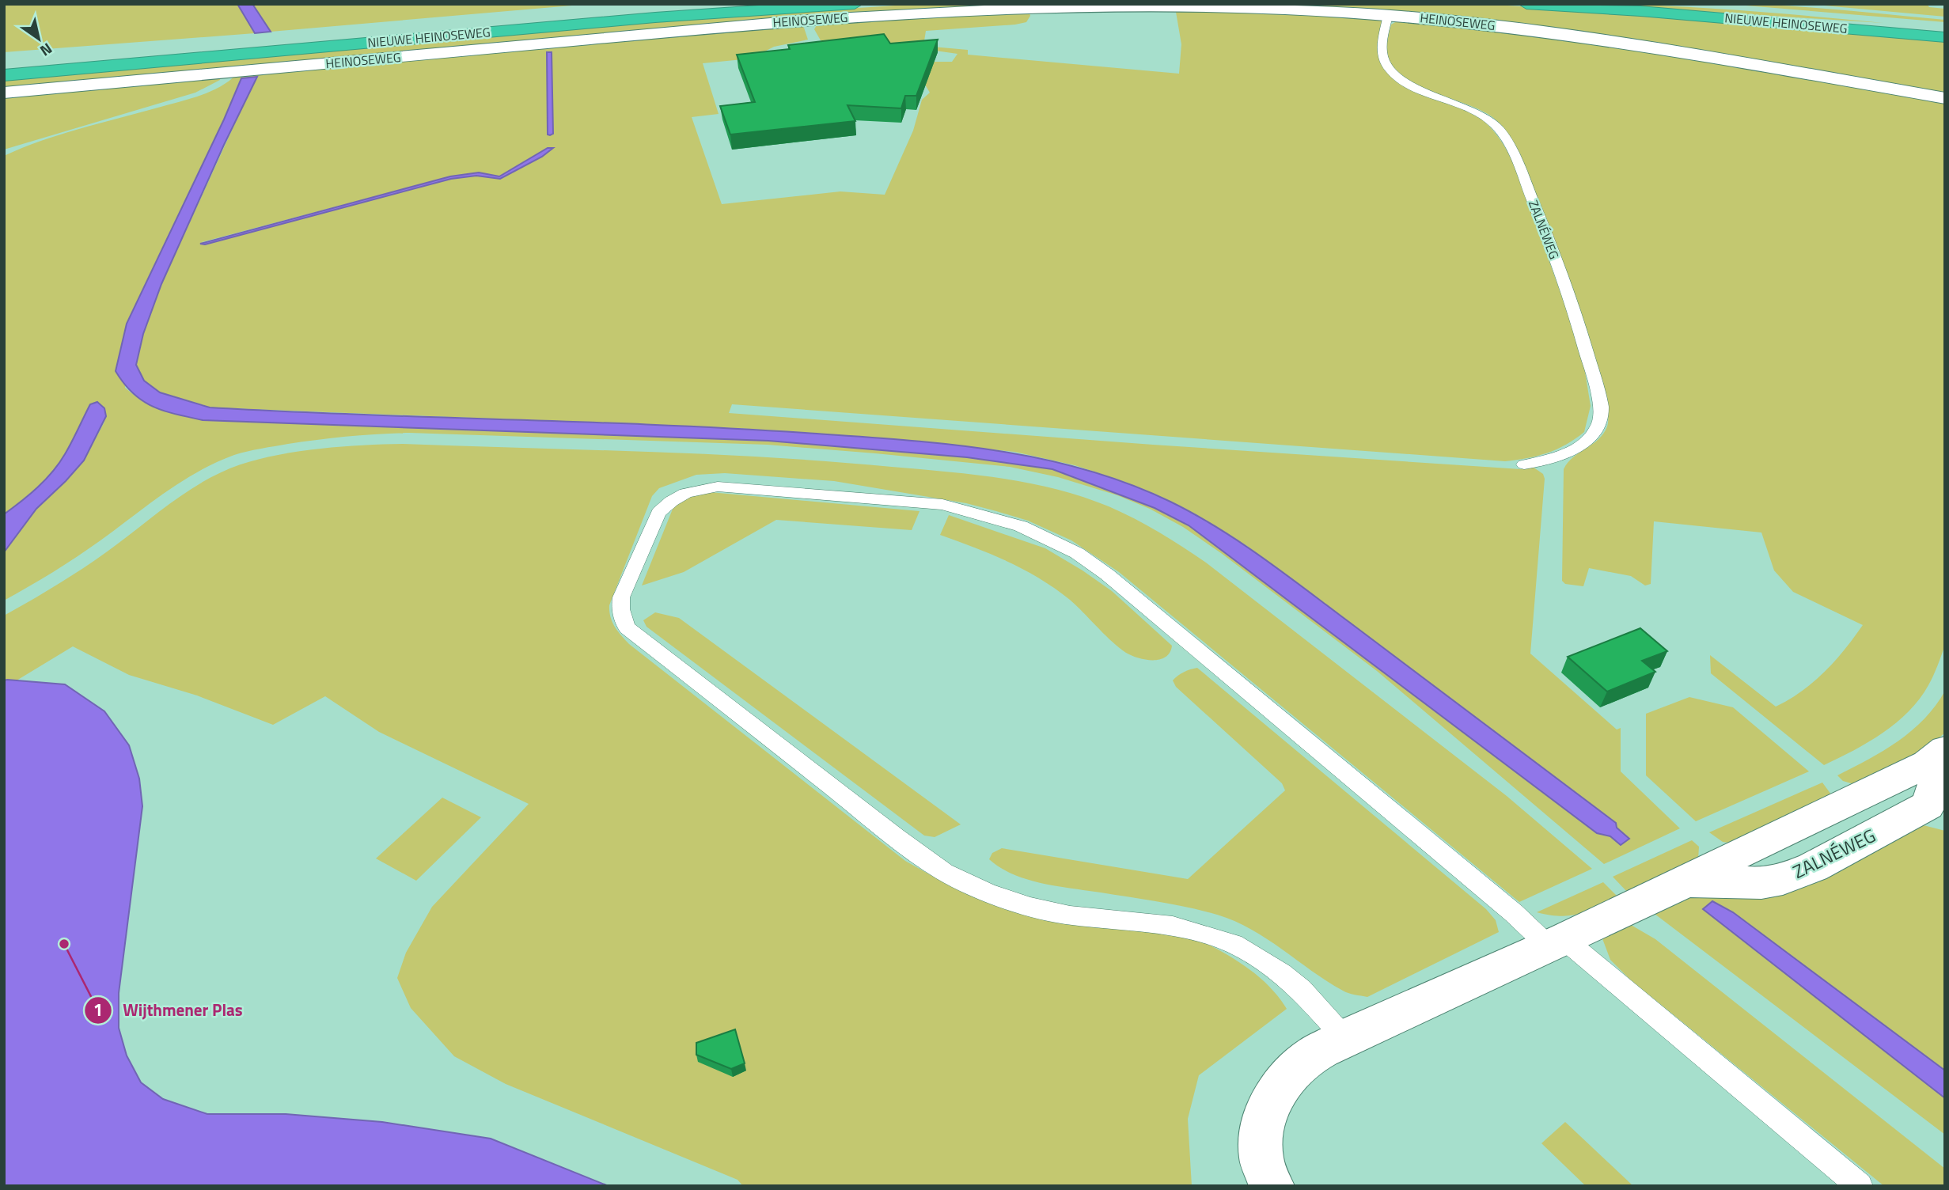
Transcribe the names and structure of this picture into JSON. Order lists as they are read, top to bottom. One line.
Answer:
{"streets":{"highway":["NIEUWE HEINOSEWEG"],"street":["HEINOSEWEG","ZALNÉWEG"]},"crossings":[["HEINOSEWEG","ZALNÉWEG"]],"places":["Wijthmener Plas"],"north":"bottom right"}
